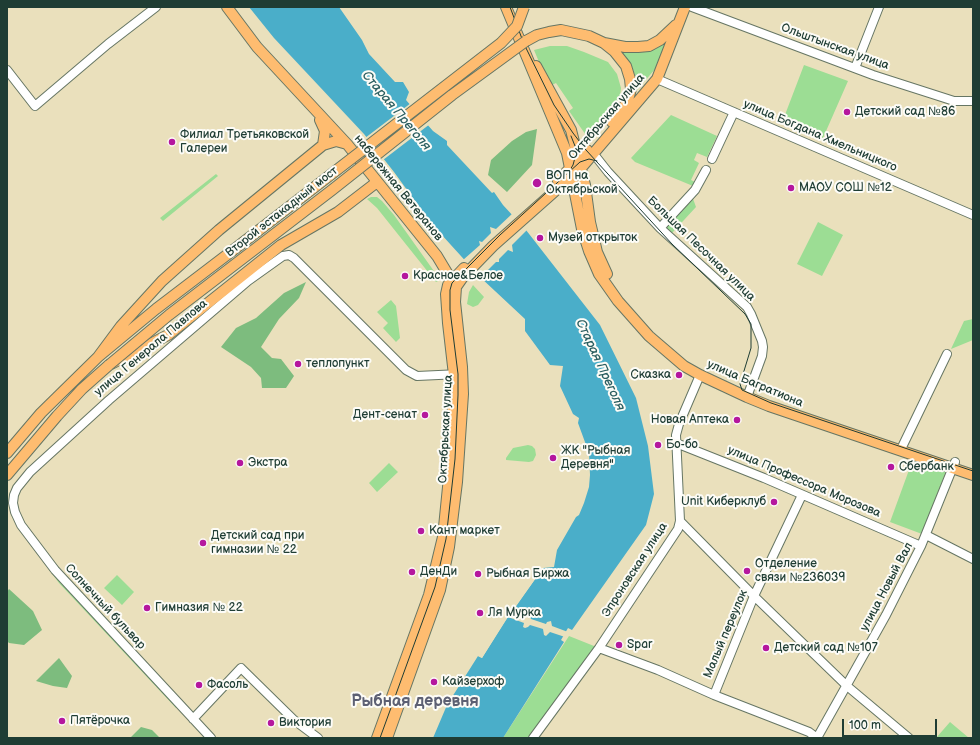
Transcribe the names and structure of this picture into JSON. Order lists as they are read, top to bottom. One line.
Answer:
{"streets":{"main road":["Октябрьская улица","набережная Ветеранов","Второй эстакадный мост","улица Багратиона"],"street":["Ольштынская улица","улица Богдана Хмельницкого","Большая Песочная улица","улица Генерала Павлова","улица Профессора Морозова","Эпроновская улица","улица Новый Вал","Солнечный бульвар","Малый переулок"]},"crossings":[["Октябрьская улица","улица Богдана Хмельницкого"],["Октябрьская улица","набережная Ветеранов"],["Октябрьская улица","Второй эстакадный мост"],["Октябрьская улица","Большая Песочная улица"],["Октябрьская улица","улица Генерала Павлова"],["Октябрьская улица","улица Багратиона"],["Второй эстакадный мост","Большая Песочная улица"],["Второй эстакадный мост","улица Багратиона"],["Большая Песочная улица","улица Багратиона"],["улица Генерала Павлова","Солнечный бульвар"],["улица Багратиона","Эпроновская улица"],["улица Багратиона","улица Новый Вал"],["улица Профессора Морозова","Эпроновская улица"],["улица Профессора Морозова","улица Новый Вал"],["улица Профессора Морозова","Малый переулок"],["Эпроновская улица","Малый переулок"],["улица Новый Вал","Малый переулок"]],"districts":["Рыбная деревня"],"water":["Старая Преголя"],"places":["Детский сад №86","Филиал Третьяковской Галереи","ВОП на Октябрьской","МАОУ СОШ №12","Музей открыток","Красное&Белое","теплопункт","Сказка","Дент-сенат","Новая Аптека","Бо-бо","ЖК \"Рыбная Деревня\"","Экстра","Сбербанк","Unit Киберклуб","Кант маркет","Детский сад при гимназии № 22","Отделение связи №236039","ДенДи","Рыбная Биржа","Гимназия № 22","Ля Мурка","Spar","Детский сад №107","Кайзерхоф","Фасоль","Пятёрочка","Виктория"],"scale_bar":"100 m"}
